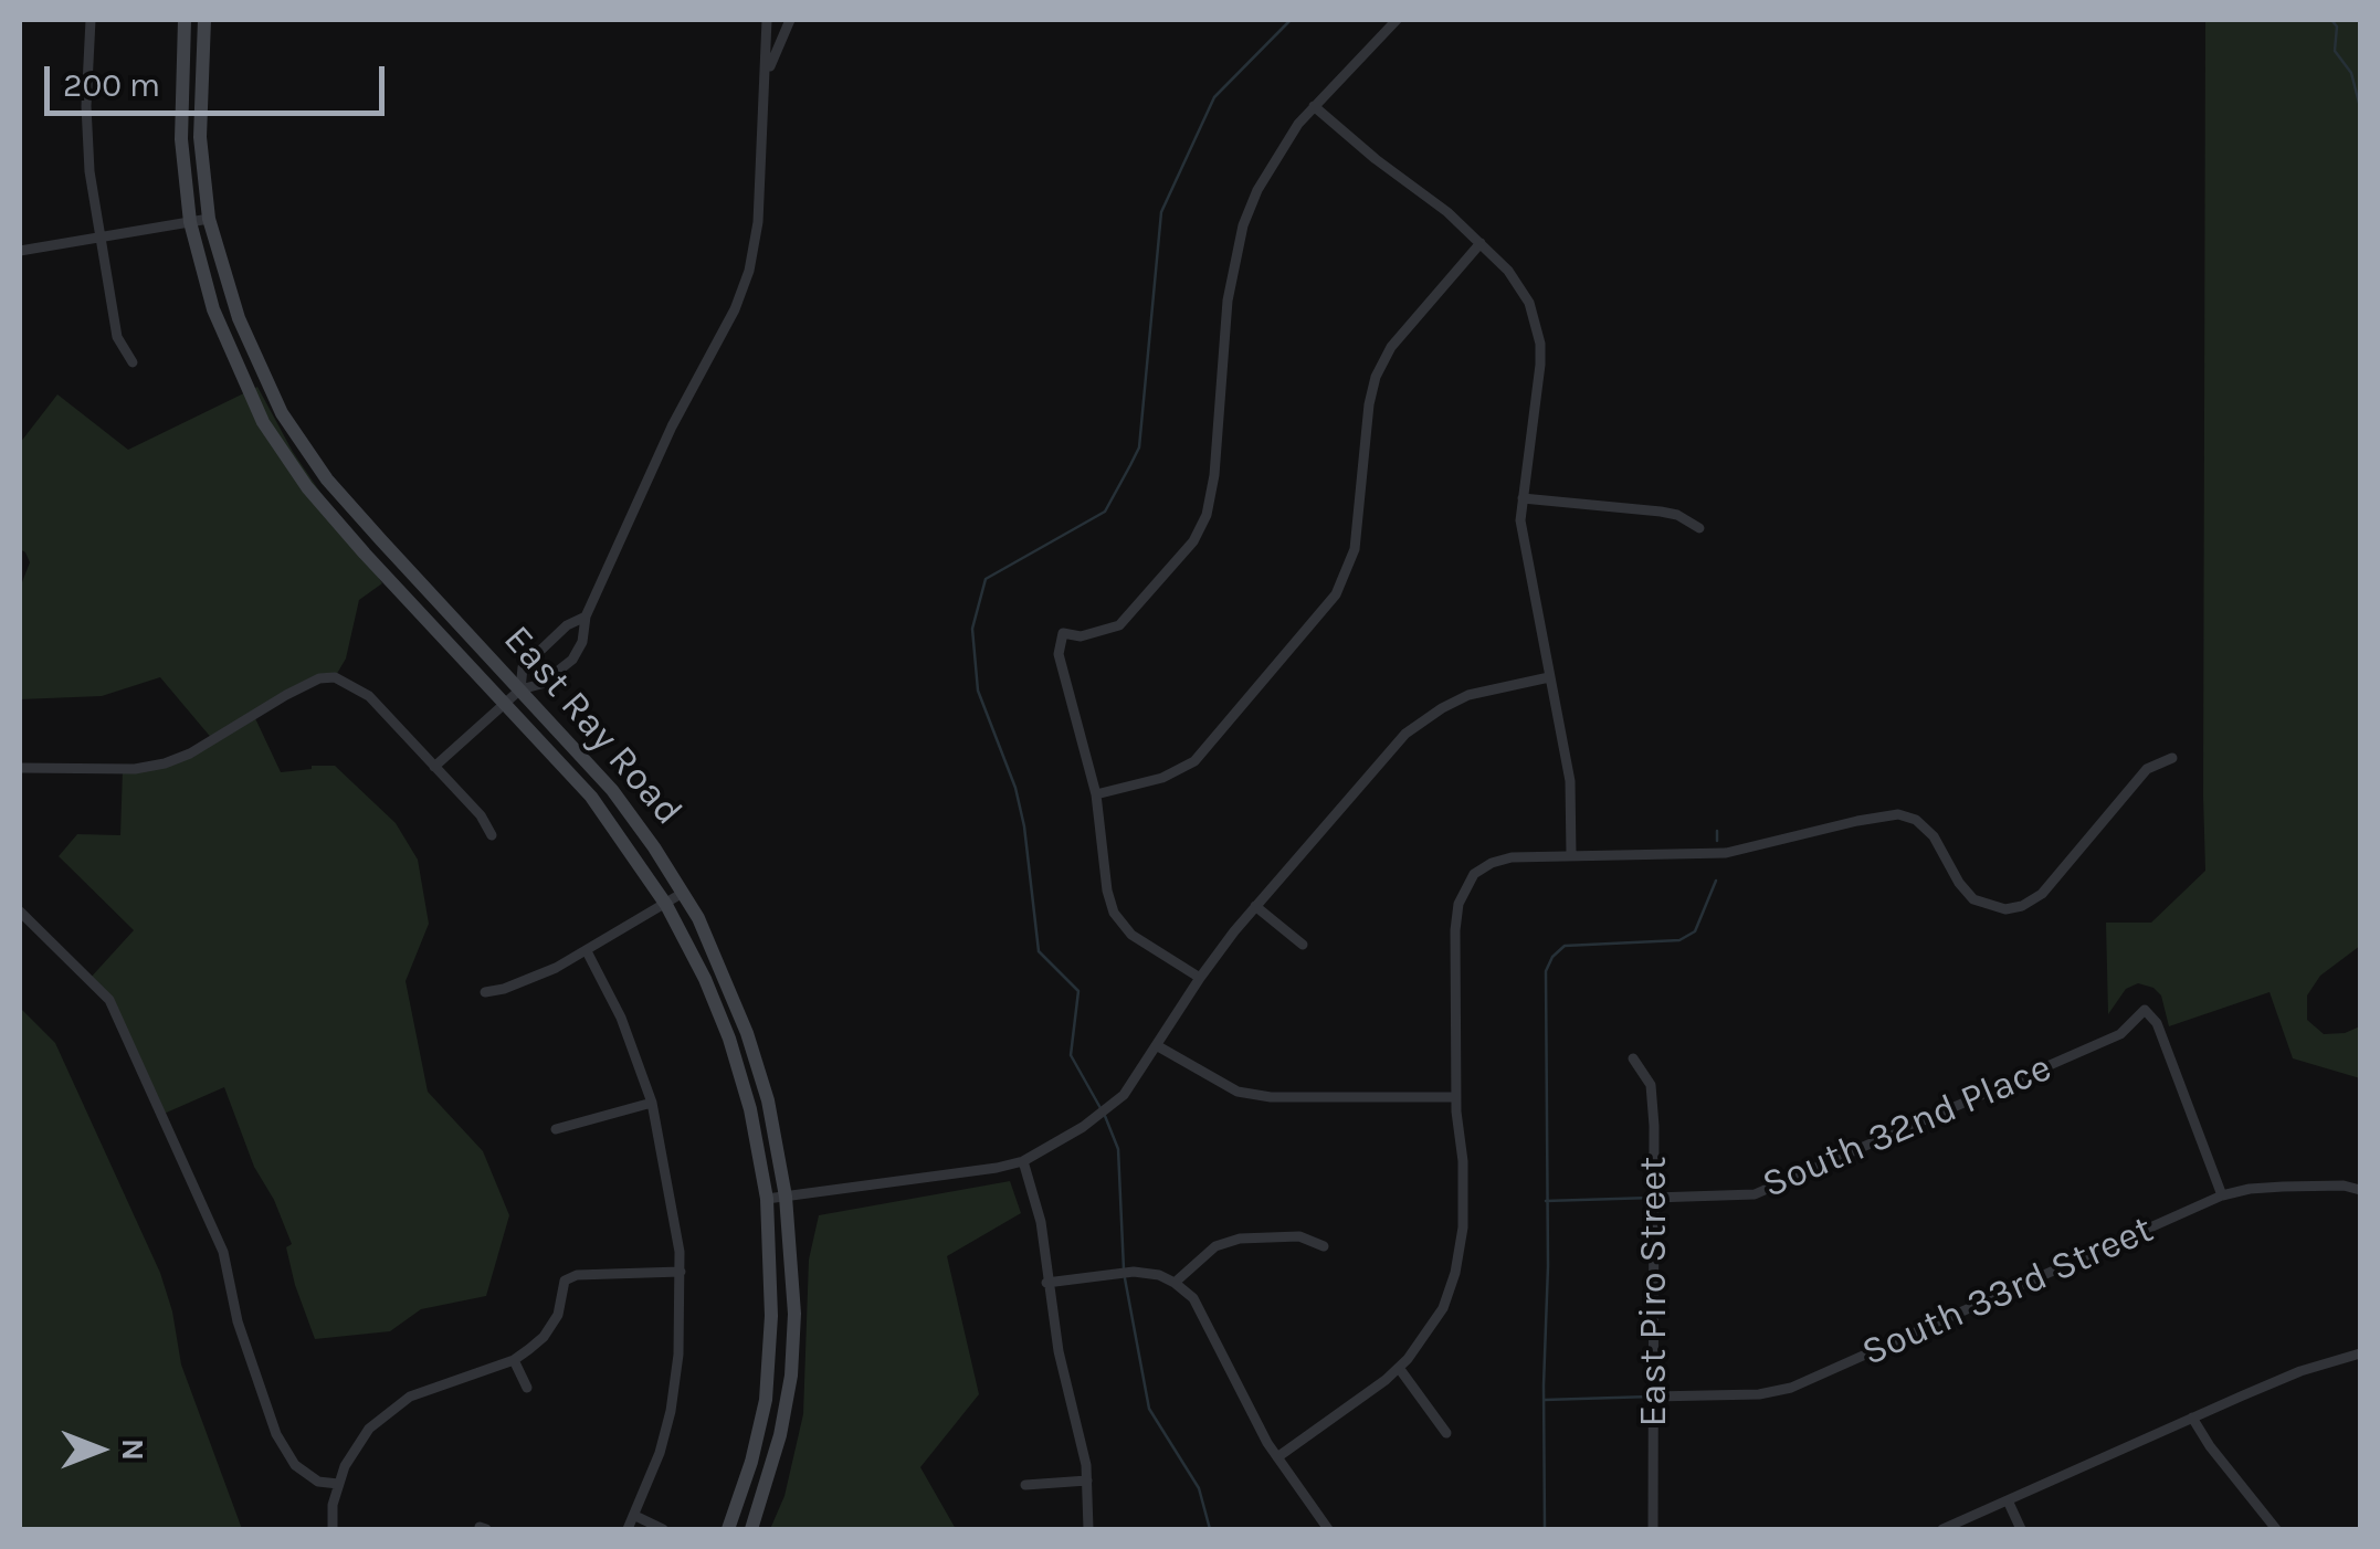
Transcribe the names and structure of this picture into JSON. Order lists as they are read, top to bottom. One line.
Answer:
{"streets":{"main road":["East Ray Road"],"street":["South 32nd Place","East Piro Street","South 33rd Street"]},"crossings":[["South 32nd Place","East Piro Street"],["South 32nd Place","South 33rd Street"],["East Piro Street","South 33rd Street"]],"scale_bar":"200 m","north":"right"}
